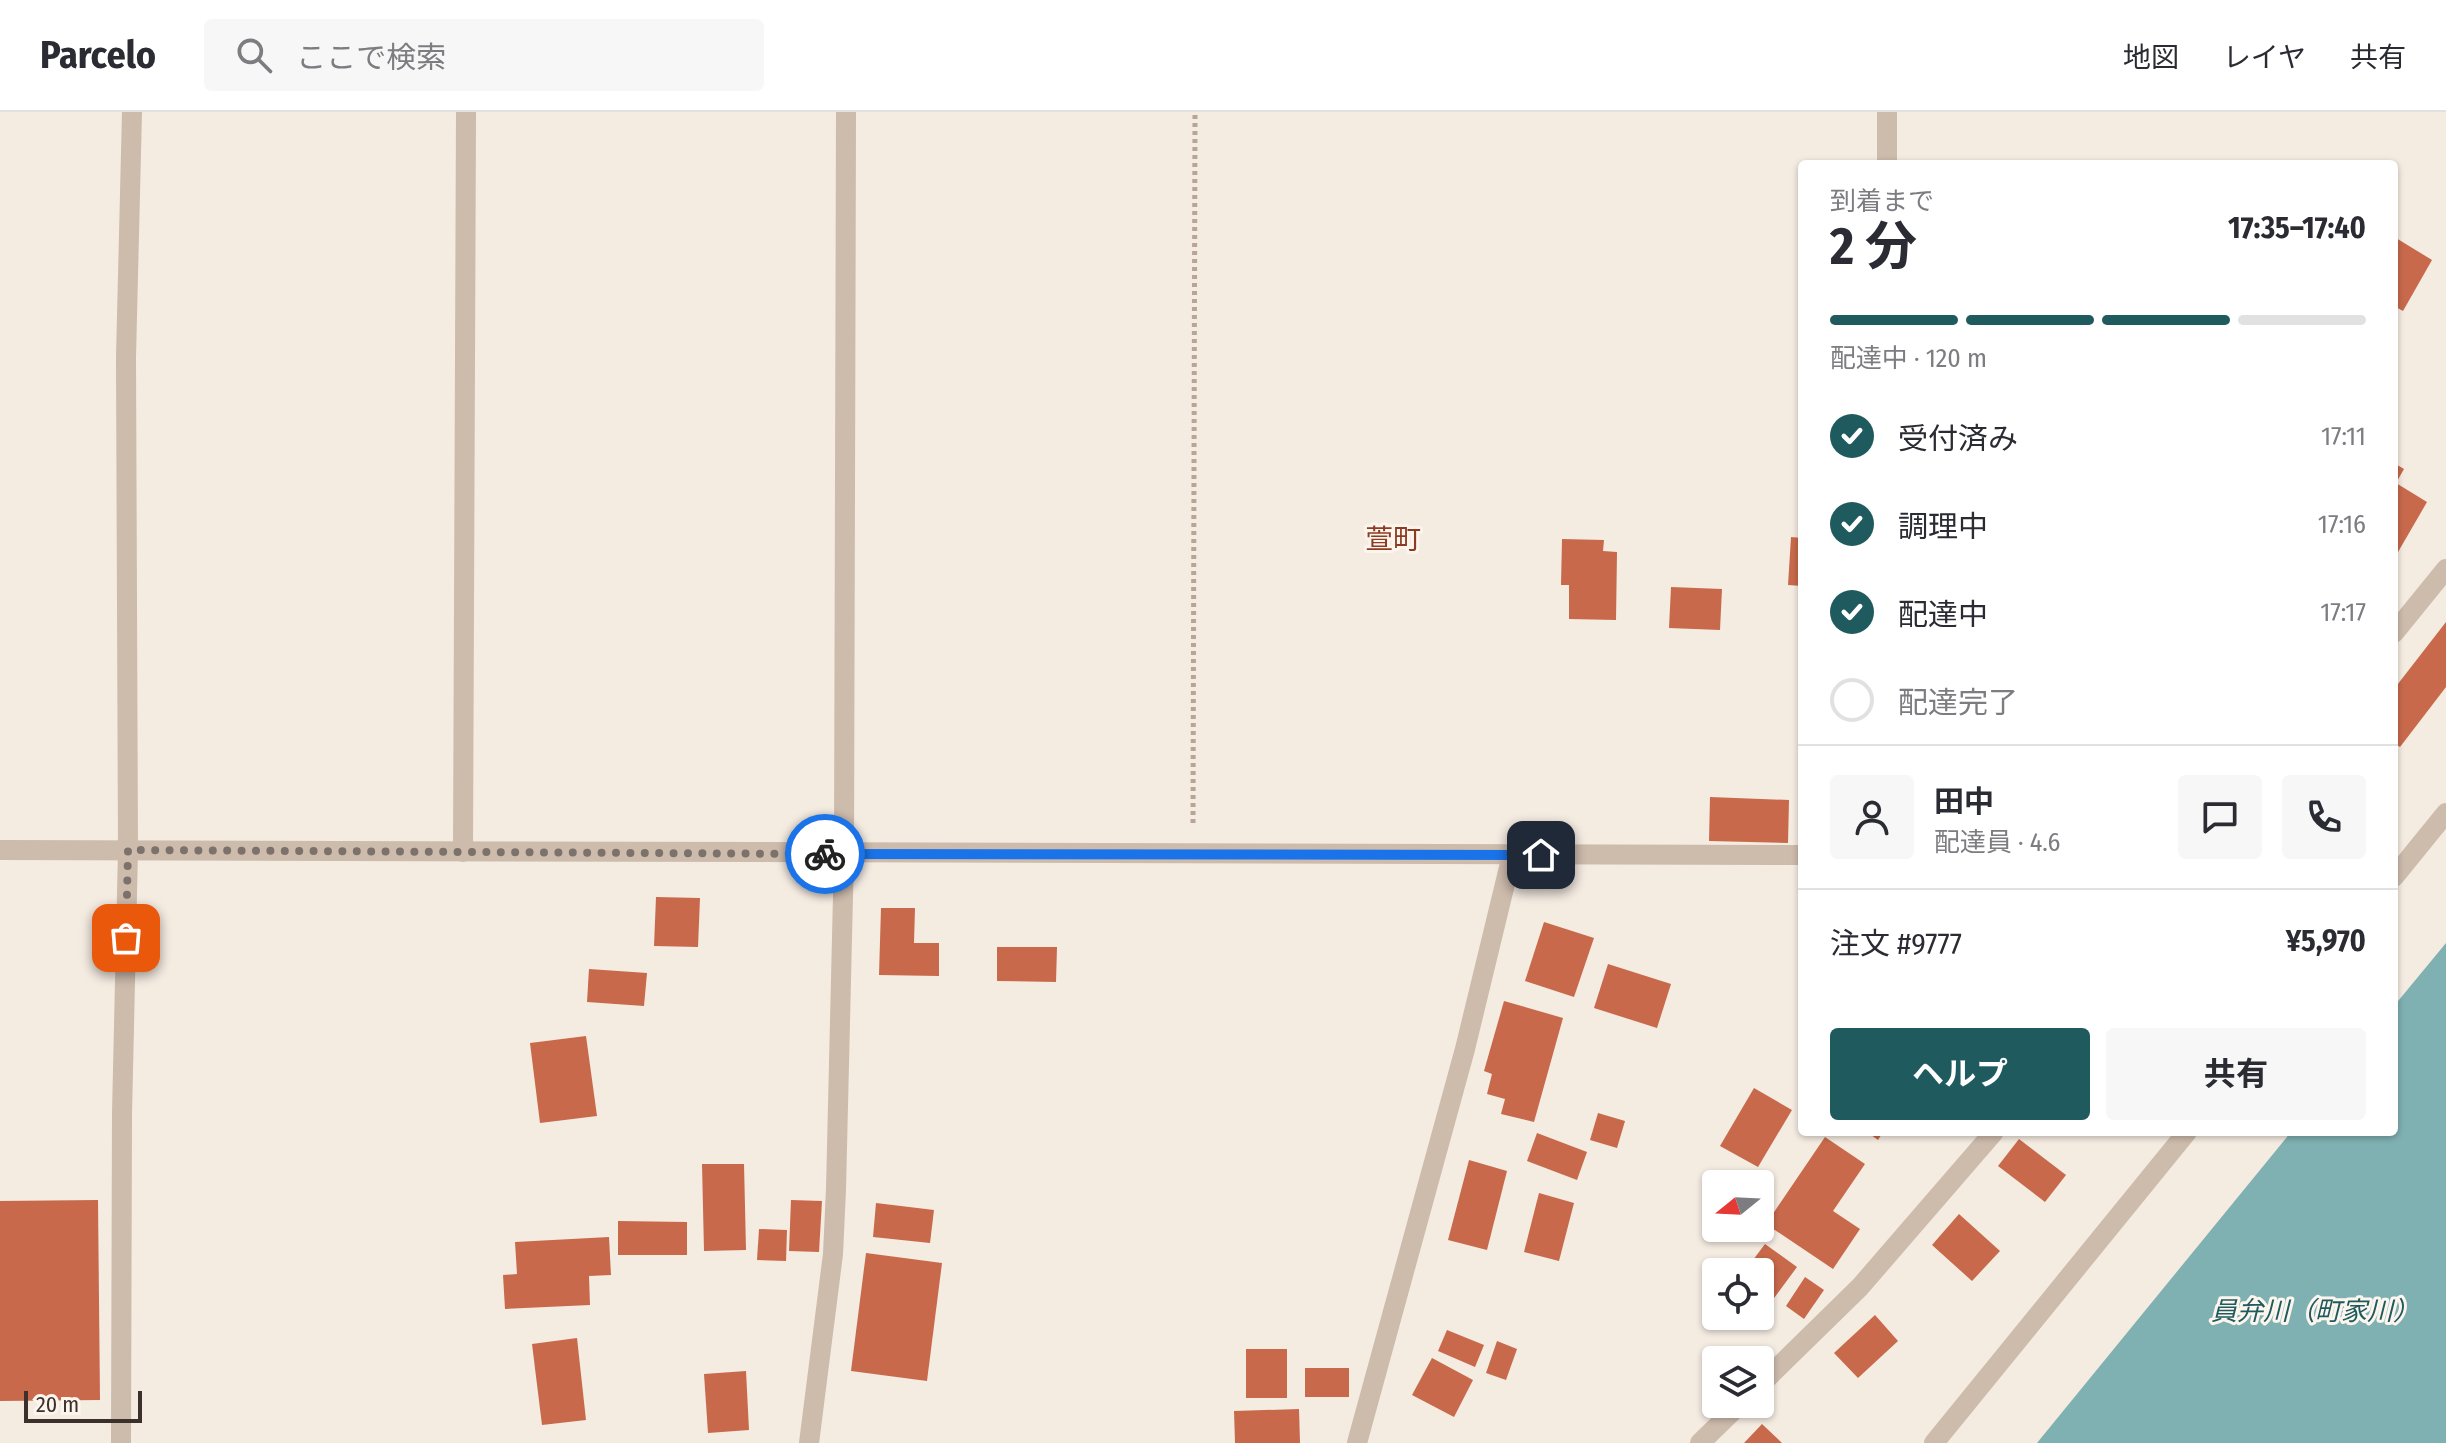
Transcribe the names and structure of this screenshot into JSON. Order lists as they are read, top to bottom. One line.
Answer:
{"districts":["萱町"],"water":["員弁川（町家川）"],"scale_bar":"20 m","north":"left","page":{"header":"Parcelo","search":"ここで検索","nav":["地図","レイヤ","共有"],"heading":["2 分","到着まで","17:35–17:40"],"panel":["田中","配達員 · 4.6","注文 #9777","¥5,970"],"bar":"配達中 · 120 m","list":[["受付済み","17:11"],["調理中","17:16"],["配達中","17:17"],"配達完了"],"buttons":["ヘルプ","共有"],"scale":"20 m"}}
